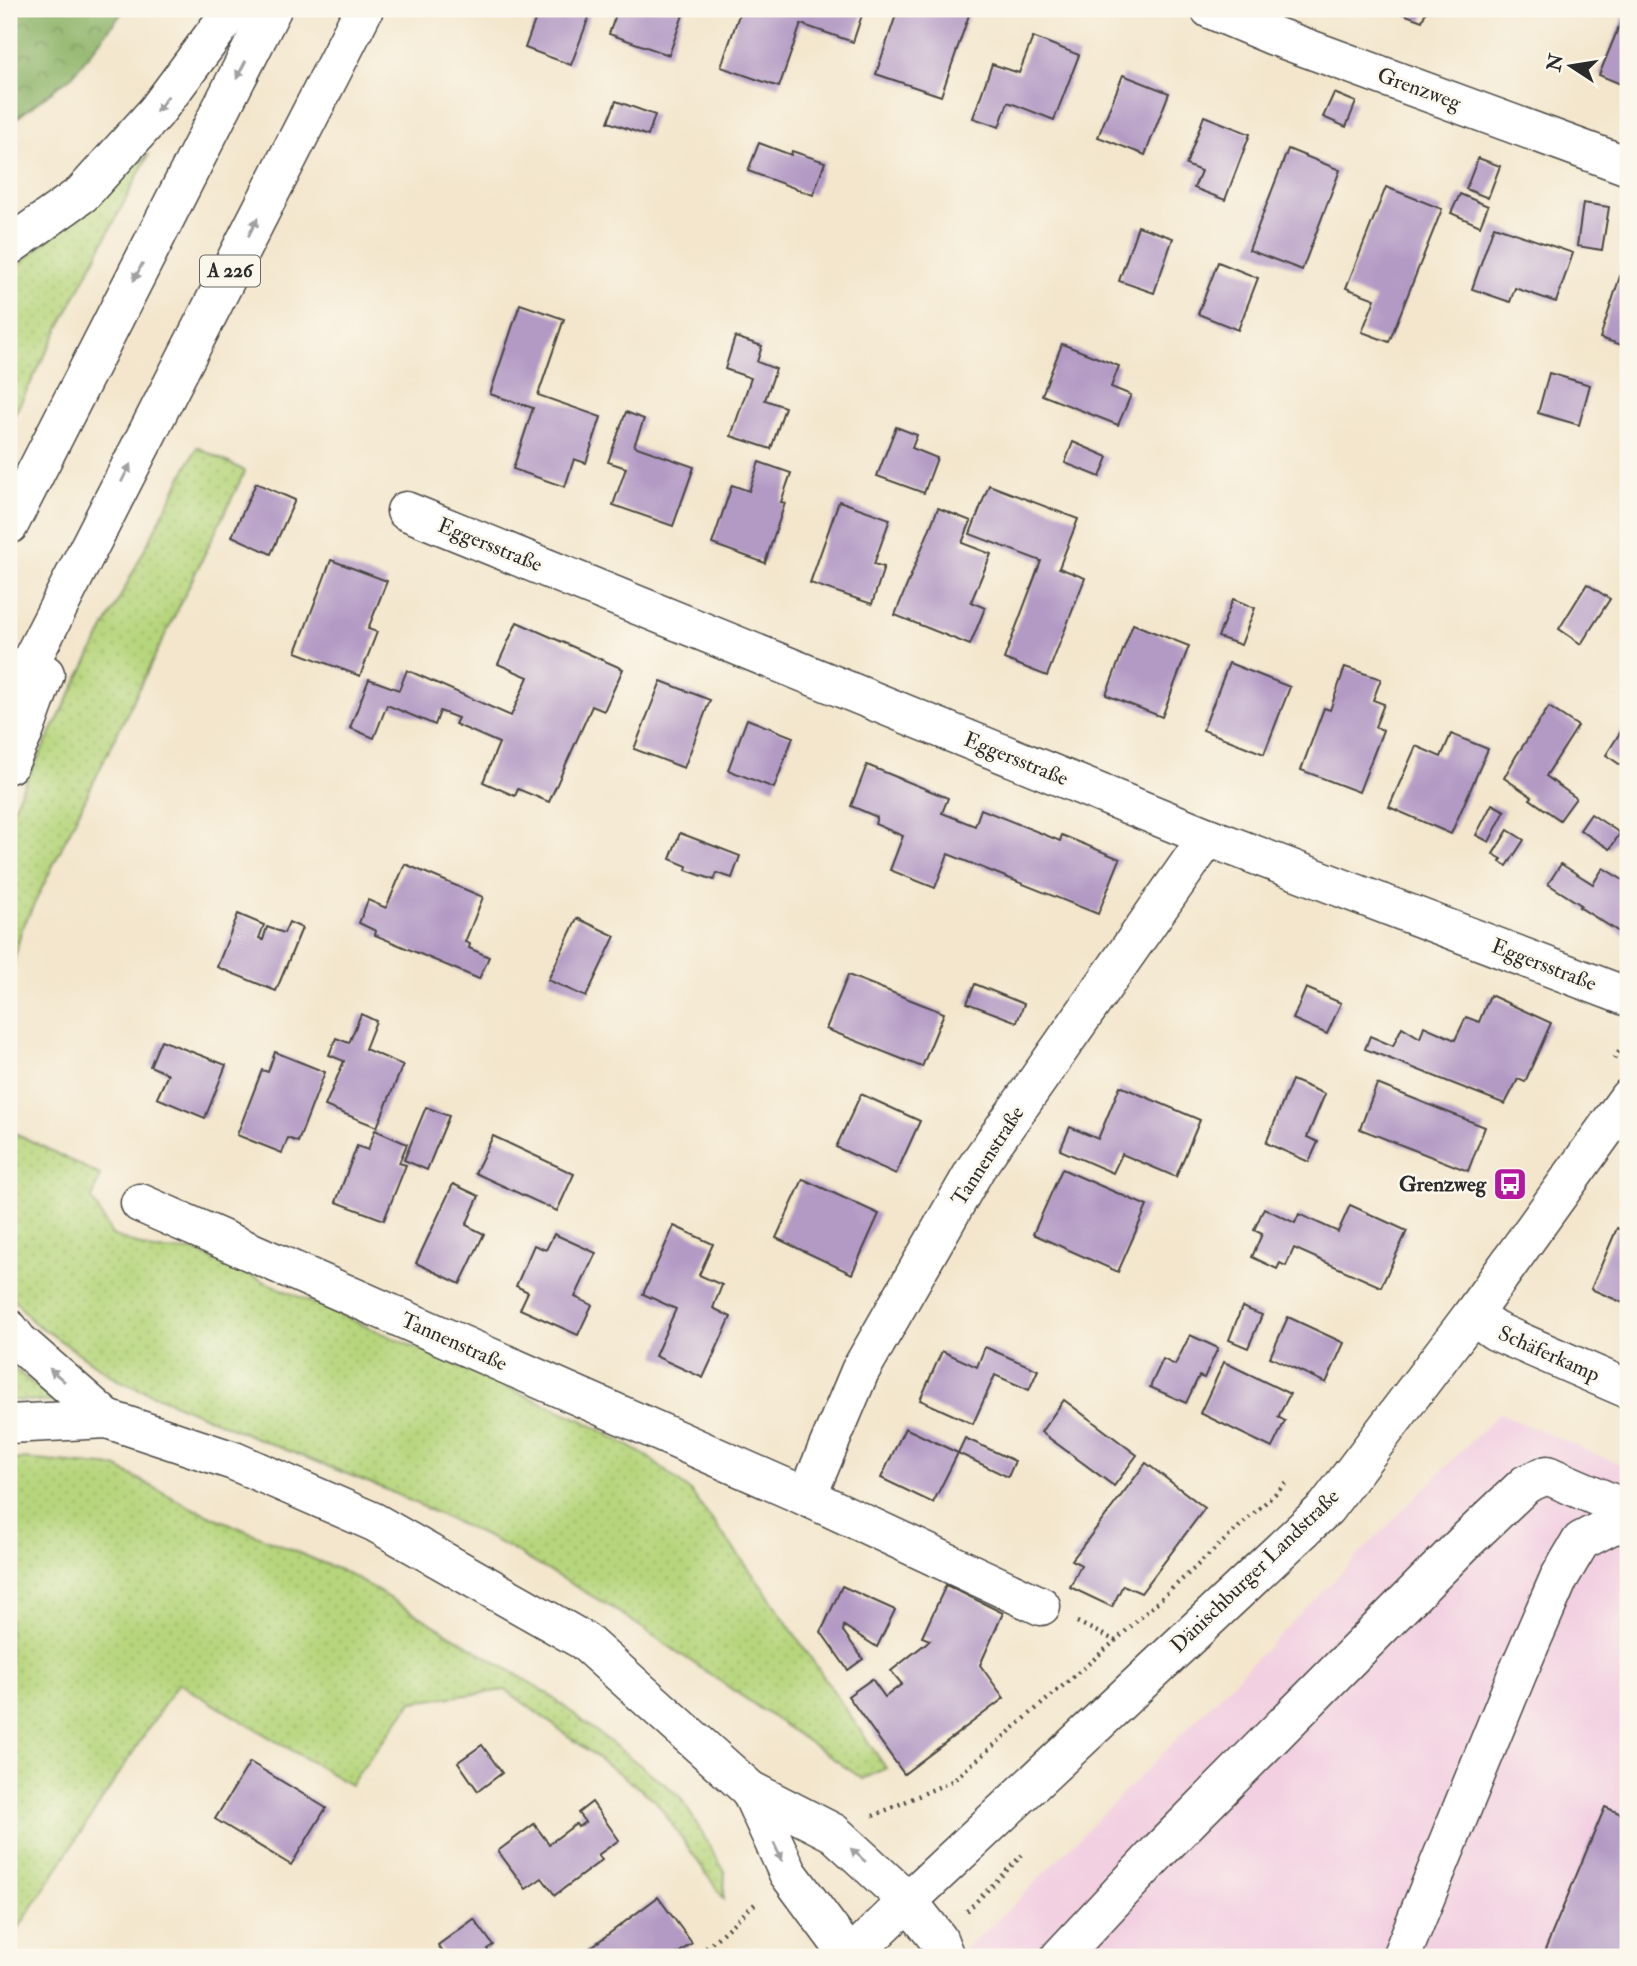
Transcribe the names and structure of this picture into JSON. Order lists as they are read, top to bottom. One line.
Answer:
{"streets":{"main road":["Grenzweg","A 226","Eggersstraße","Tannenstraße","Schäferkamp","Dänischburger Landstraße"]},"crossings":[["Eggersstraße","Tannenstraße"],["Schäferkamp","Dänischburger Landstraße"]],"places":{"bus stop":["Grenzweg"]},"north":"left"}
